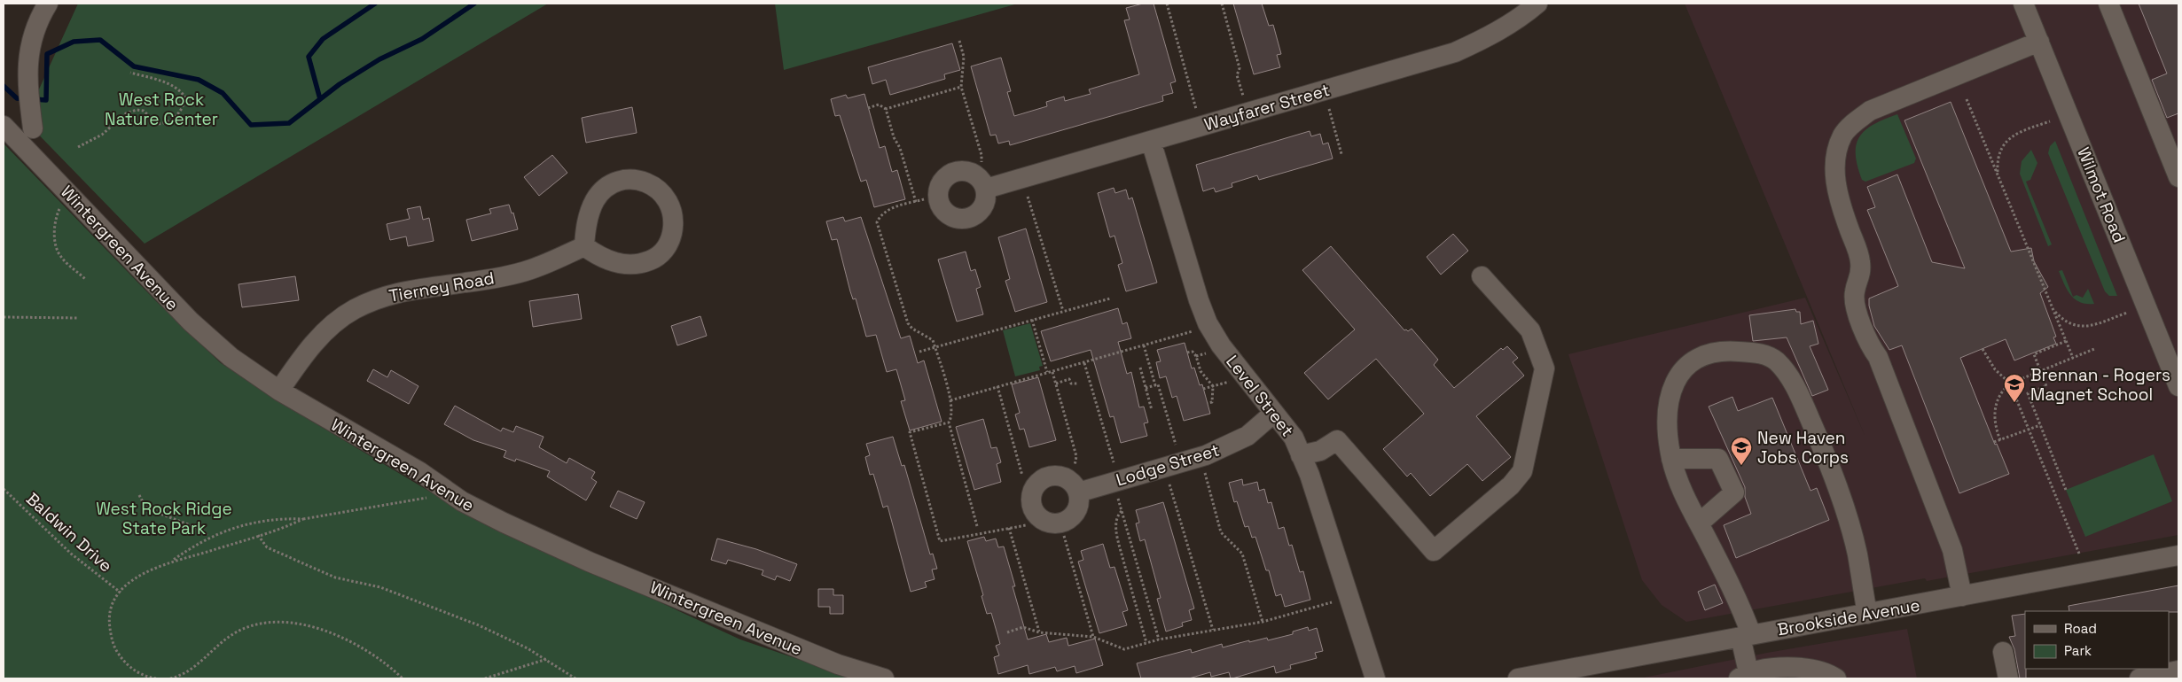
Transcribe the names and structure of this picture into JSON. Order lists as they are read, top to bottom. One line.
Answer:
{"streets":{"street":["Wayfarer Street","Wilmot Road","Wintergreen Avenue","Tierney Road","Level Street","Lodge Street","Brookside Avenue"],"path":["Baldwin Drive"]},"crossings":[["Wayfarer Street","Level Street"],["Wintergreen Avenue","Tierney Road"],["Level Street","Lodge Street"]],"parks":["West Rock Nature Center","West Rock Ridge State Park"],"places":{"school or university":["Brennan - Rogers Magnet School","New Haven Jobs Corps"]},"legend":["Road","Park"]}
